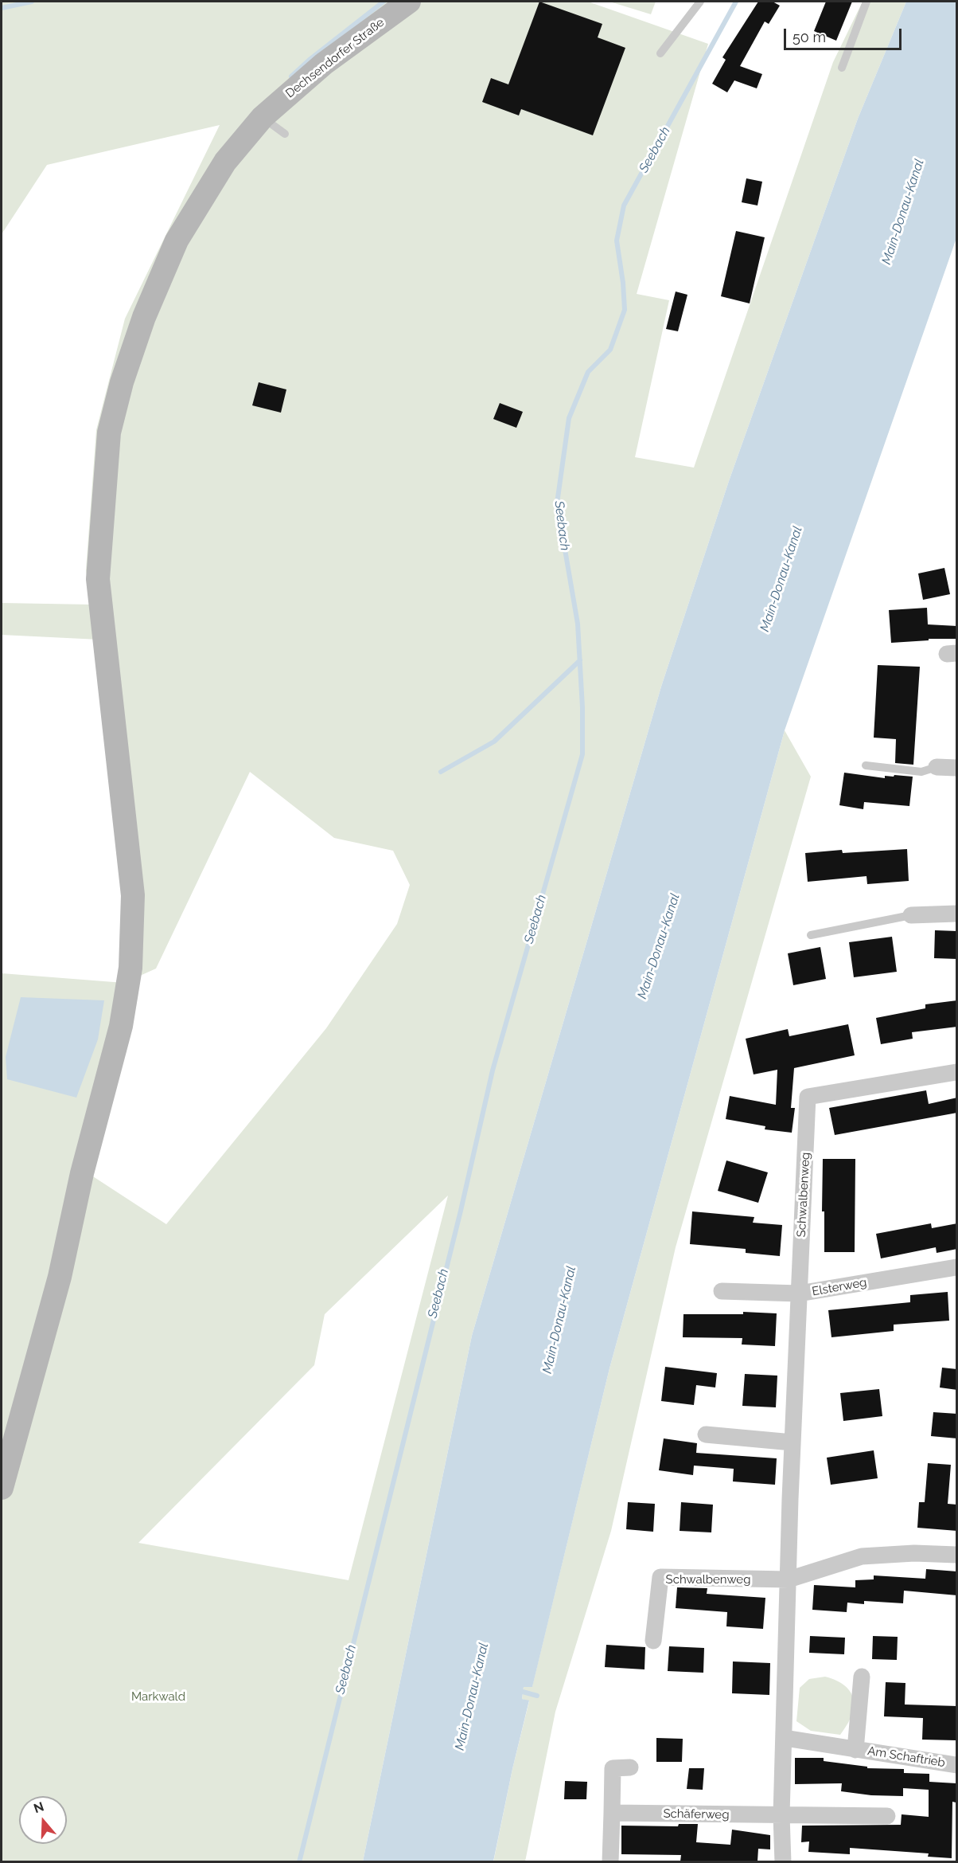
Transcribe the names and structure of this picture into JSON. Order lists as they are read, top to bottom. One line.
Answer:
{"streets":{"street":["Dechsendorfer Straße","Schwalbenweg","Elsterweg","Am Schaftrieb","Schäferweg"]},"crossings":[["Schwalbenweg","Elsterweg"],["Schwalbenweg","Am Schaftrieb"]],"water":["Seebach","Main-Donau-Kanal"],"parks":["Markwald"],"scale_bar":"50 m","north":"top"}
